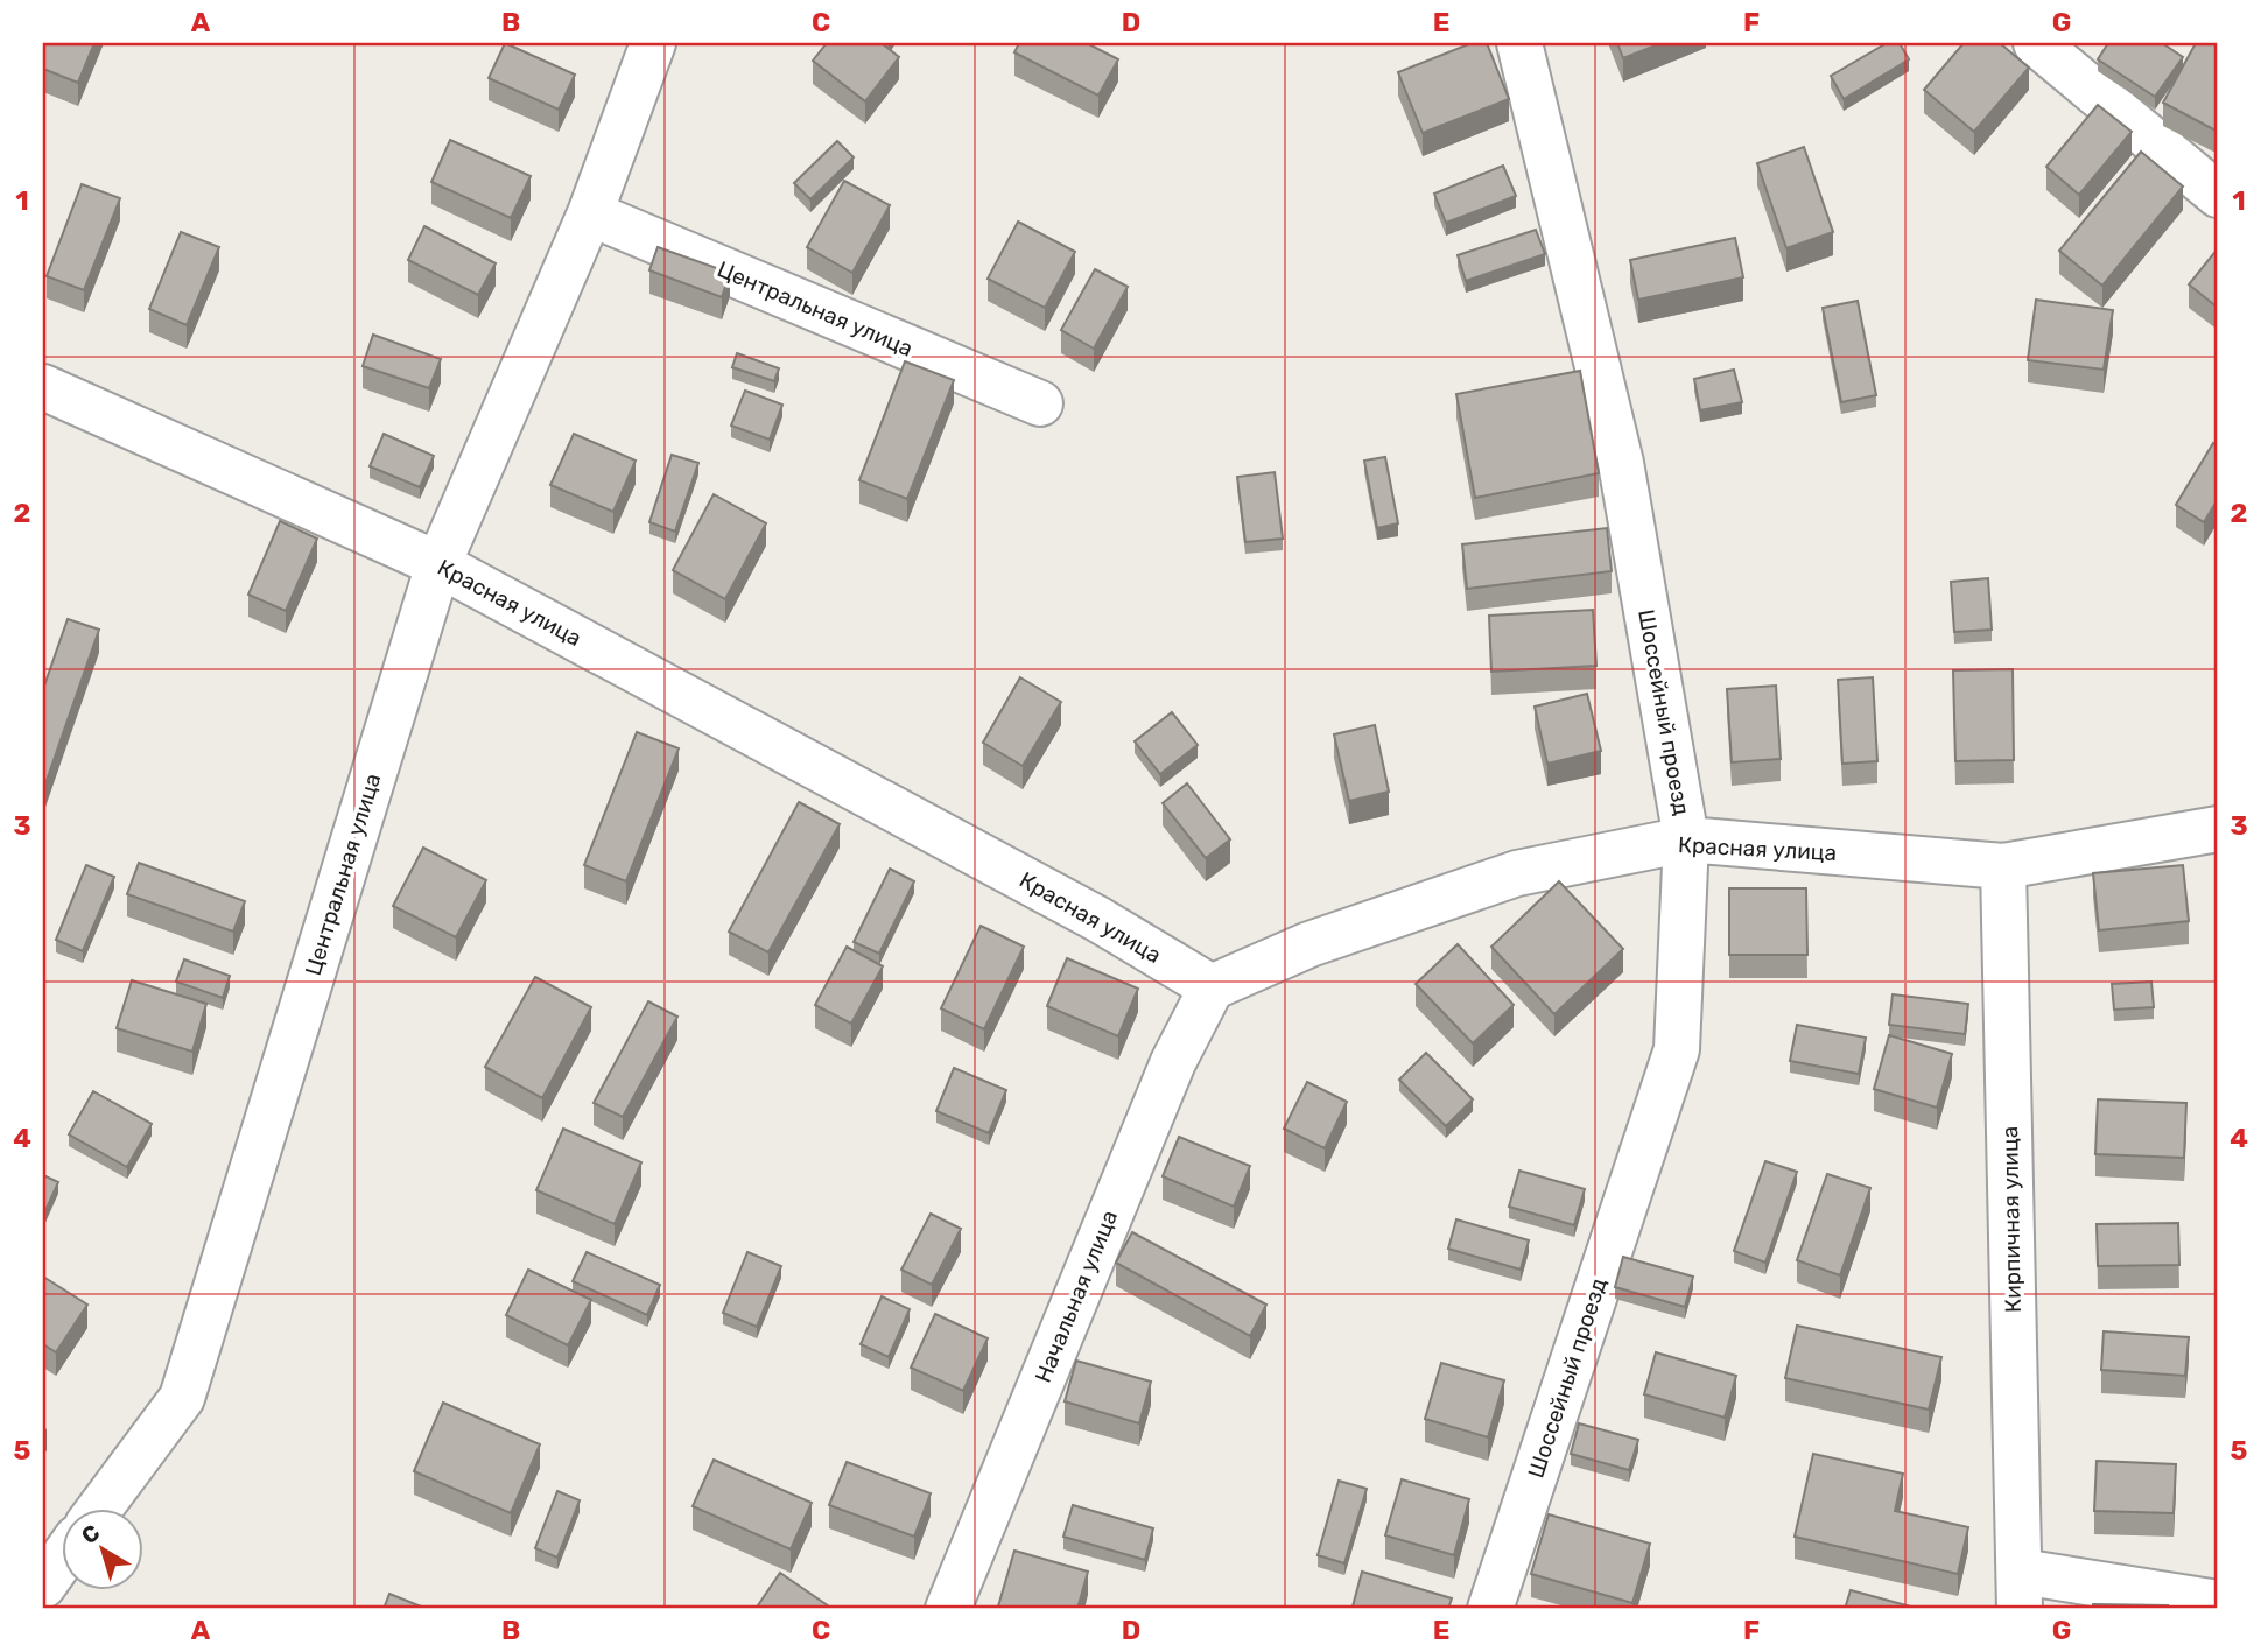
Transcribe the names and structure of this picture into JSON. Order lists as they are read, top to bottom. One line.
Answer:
{"streets":{"street":["Центральная улица","Красная улица","Шоссейный проезд","Кирпичная улица","Начальная улица"]},"crossings":[["Центральная улица","Красная улица"],["Красная улица","Шоссейный проезд"],["Красная улица","Кирпичная улица"],["Красная улица","Начальная улица"]],"north":"top left","grid":{"columns":["A","B","C","D","E","F","G"],"rows":["1","2","3","4","5"]}}
